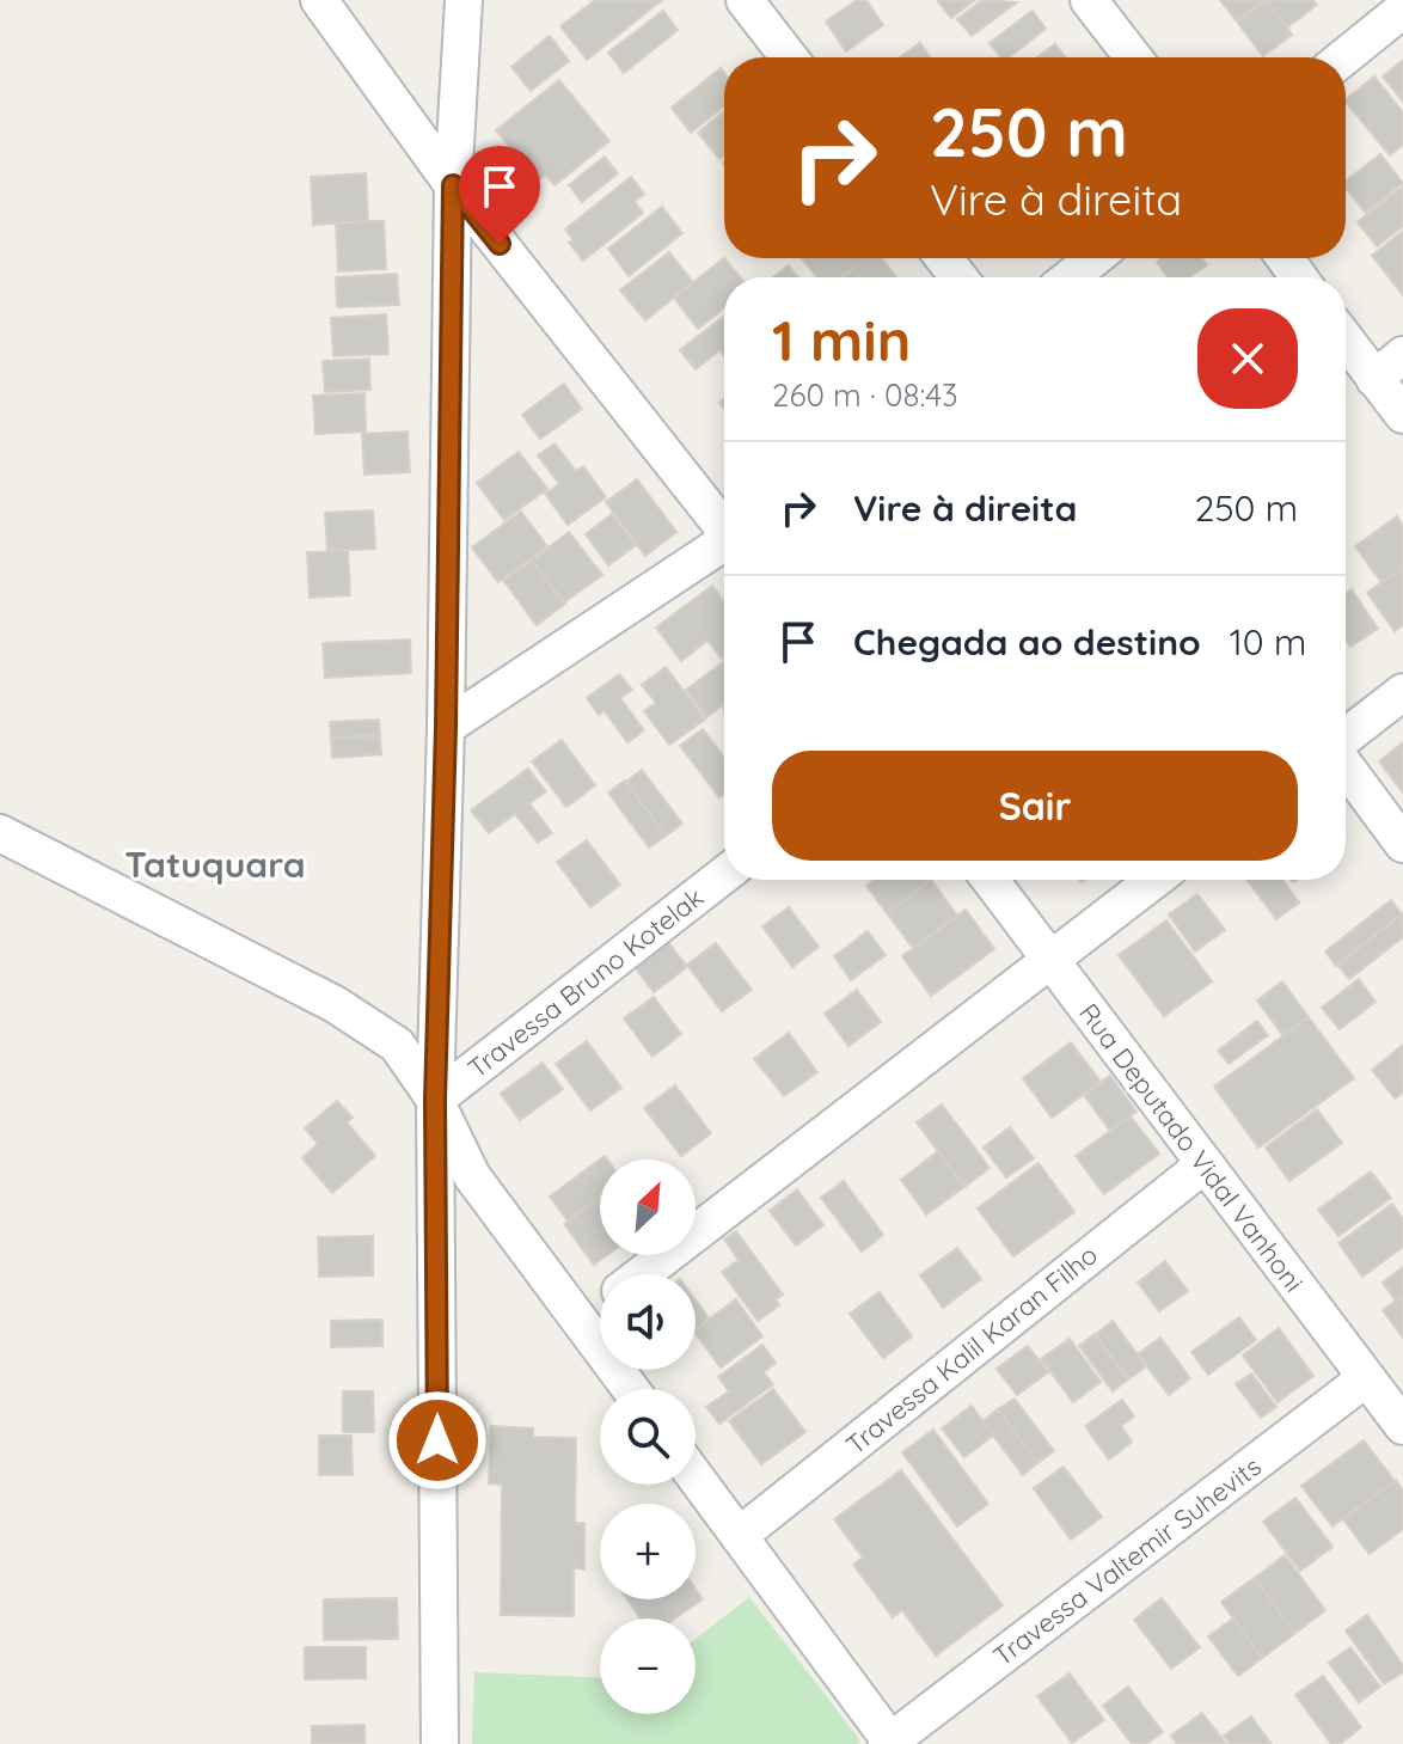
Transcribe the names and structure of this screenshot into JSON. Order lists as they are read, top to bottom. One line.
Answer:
{"streets":{"street":["Travessa Bruno Kotelak","Rua Deputado Vidal Vanhoni","Travessa Kalil Karan Filho","Travessa Valtemir Suhevits"]},"crossings":[["Rua Deputado Vidal Vanhoni","Travessa Kalil Karan Filho"],["Rua Deputado Vidal Vanhoni","Travessa Valtemir Suhevits"]],"districts":["Tatuquara"],"north":"top right","page":{"turn":["250 m","Vire à direita"],"heading":["1 min","260 m · 08:43"],"list":[{"name":"Vire à direita","value":"250 m"},{"name":"Chegada ao destino","value":"10 m"}],"buttons":"Sair","map_buttons":["+","−"]}}
